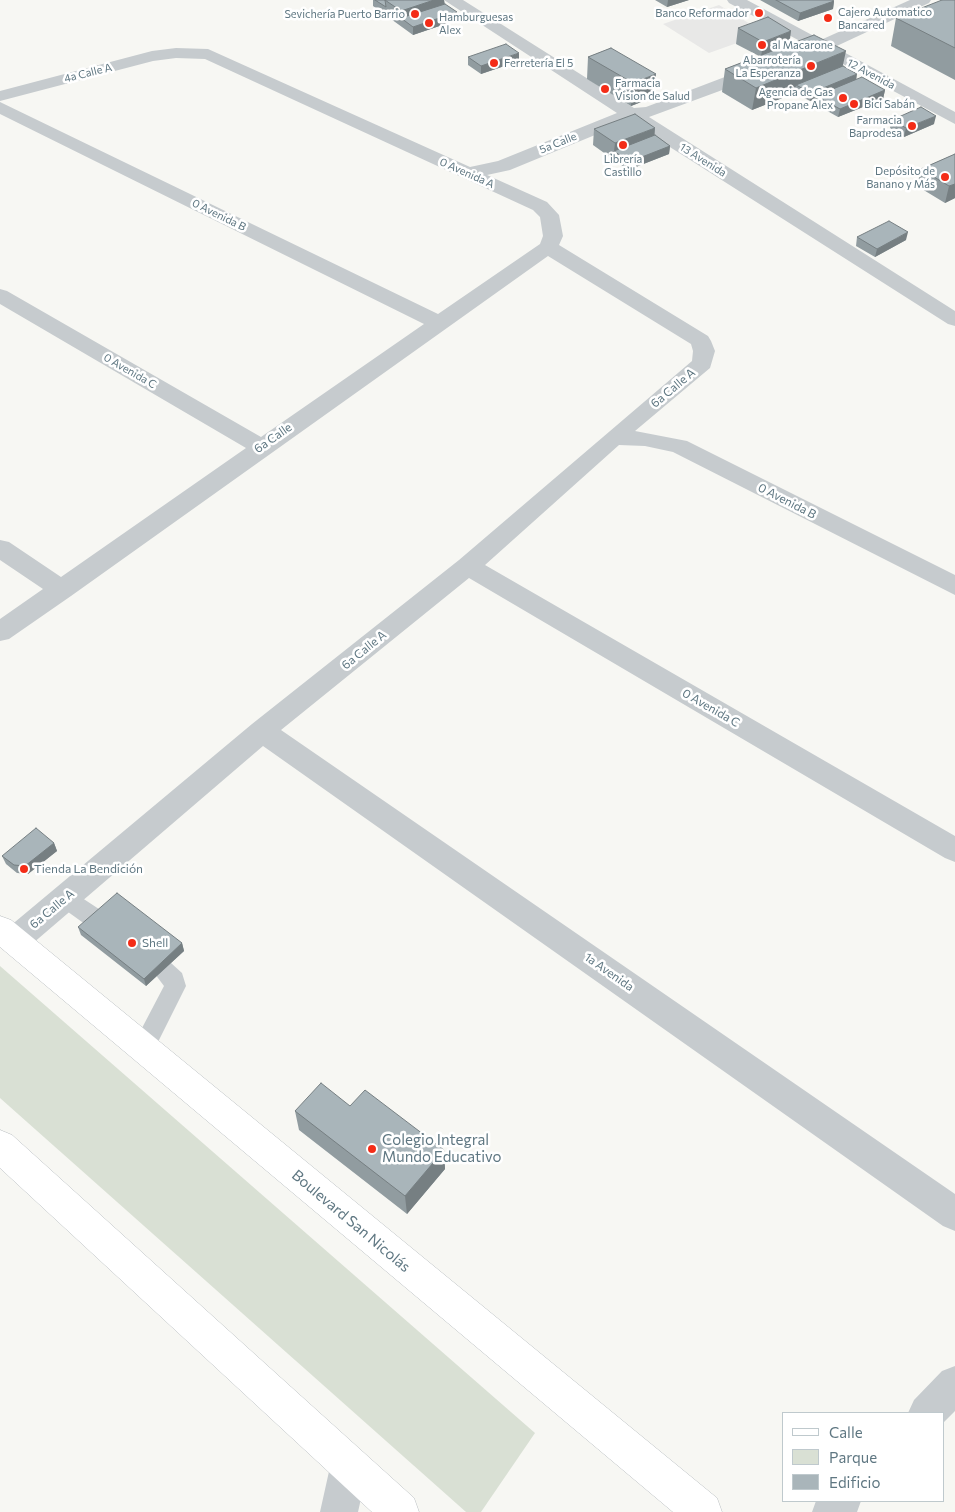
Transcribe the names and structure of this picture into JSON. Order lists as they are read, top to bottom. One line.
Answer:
{"streets":{"main road":["Boulevard San Nicolás"],"street":["4a Calle A","12 Avenida","5a Calle","13 Avenida","0 Avenida A","0 Avenida B","0 Avenida C","6a Calle A","6a Calle","1a Avenida"]},"crossings":[["4a Calle A","0 Avenida A"],["5a Calle","13 Avenida"],["5a Calle","0 Avenida A"],["0 Avenida A","6a Calle A"],["0 Avenida A","6a Calle"],["0 Avenida B","6a Calle A"],["0 Avenida B","6a Calle"],["0 Avenida C","6a Calle A"],["0 Avenida C","6a Calle"],["6a Calle A","6a Calle"],["6a Calle A","1a Avenida"],["6a Calle A","Boulevard San Nicolás"]],"places":["Banco Reformador","Sevichería Puerto Barrio","Cajero Automatico Bancared","Hamburguesas Alex","al Macarone","Ferretería El 5","Abarrotería La Esperanza","Farmacia Vision de Salud","Agencia de Gas Propane Alex","Bici Sabán","Farmacia Baprodesa","Librería Castillo","Depósito de Banano y Más","Tienda La Bendición","Shell","Colegio Integral Mundo Educativo"],"legend":["Calle","Parque","Edificio"]}
